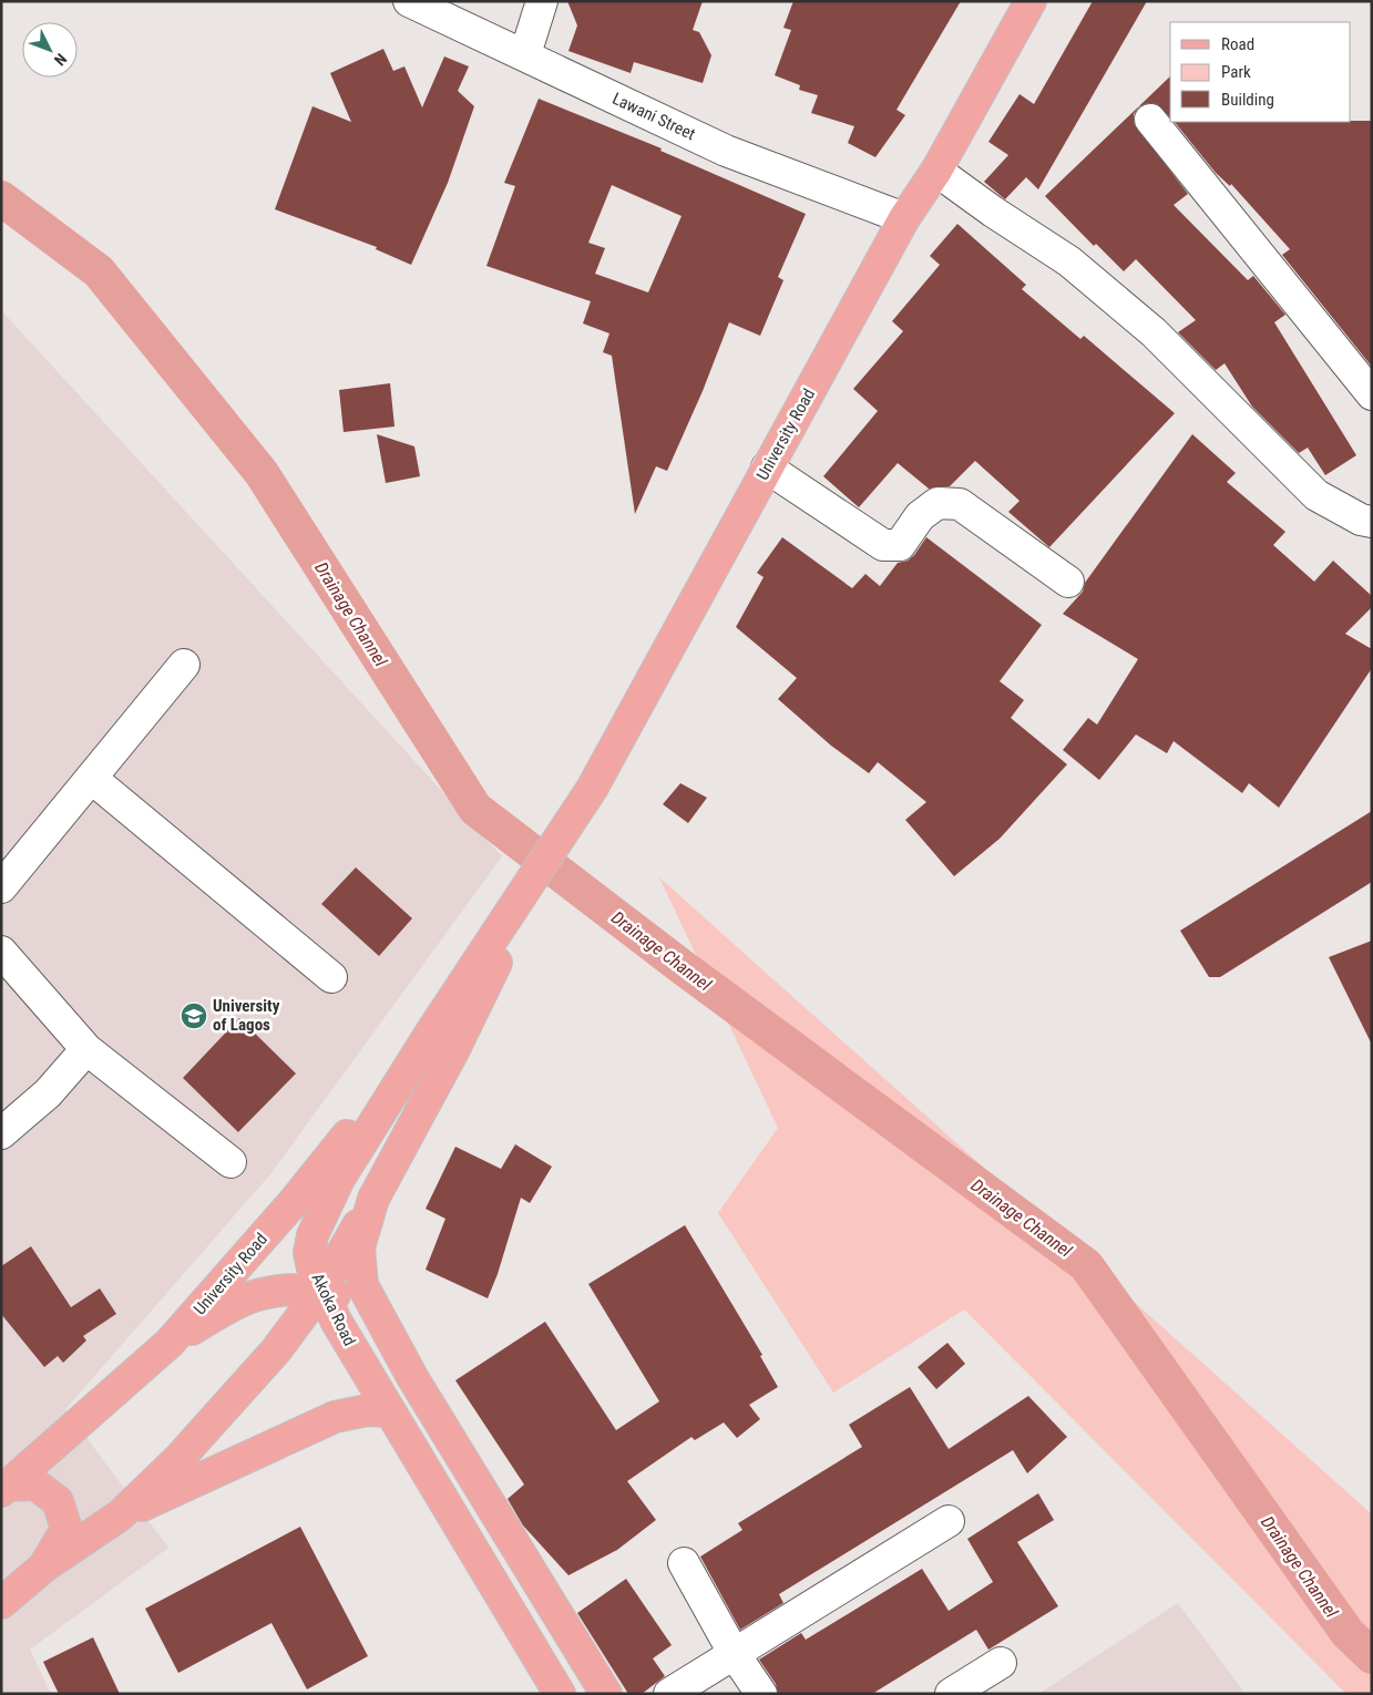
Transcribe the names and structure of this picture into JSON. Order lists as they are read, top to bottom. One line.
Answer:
{"streets":{"main road":["University Road","Akoka Road"],"street":["Lawani Street"]},"crossings":[["Lawani Street","University Road"],["University Road","Akoka Road"]],"water":["Drainage Channel"],"places":{"school or university":["University of Lagos"]},"legend":["Road","Park","Building"],"north":"bottom right"}
